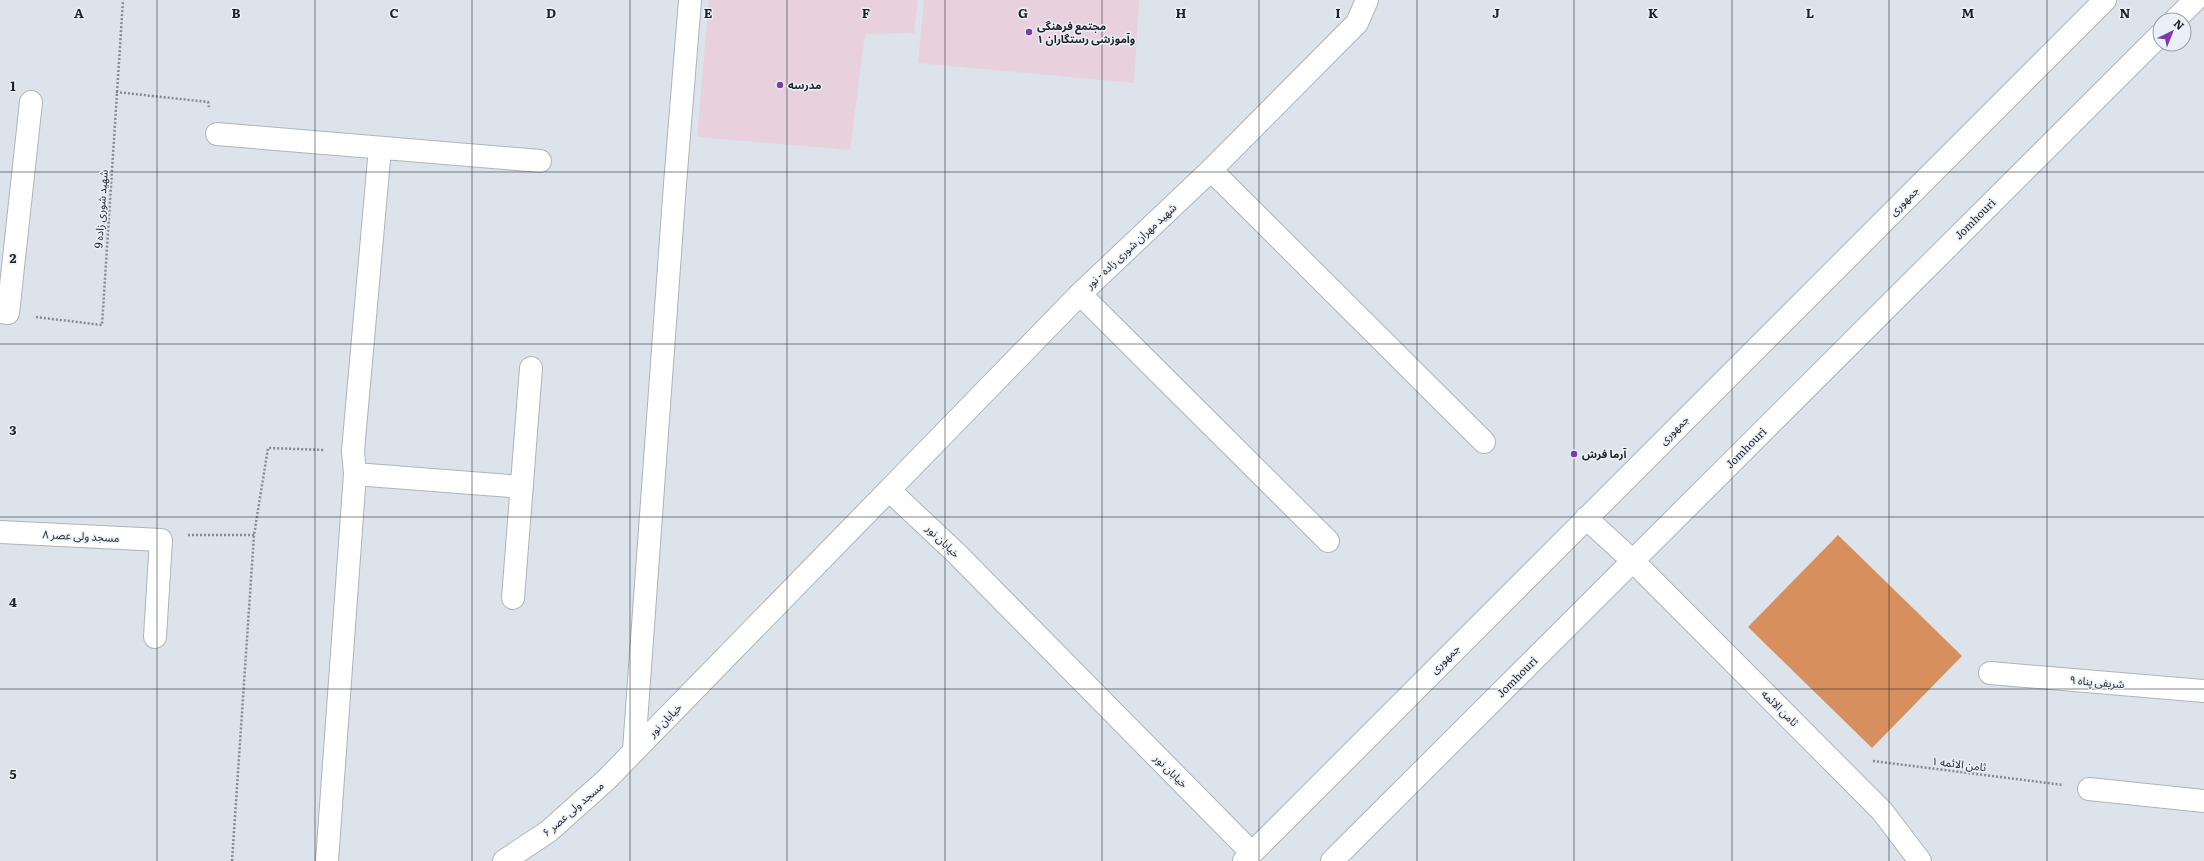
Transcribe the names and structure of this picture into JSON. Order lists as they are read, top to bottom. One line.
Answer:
{"streets":{"street":["جمهوری","Jomhouri","شهید مهران شوری زاده - نور","مسجد ولی عصر ۸","خیابان نور","شریفی پناه ۹","ثامن الائمه","مسجد ولی عصر ۶"],"path":["شهید شوری زاده 9","ثامن الائمه ۱"]},"crossings":[["جمهوری","خیابان نور"],["جمهوری","ثامن الائمه"],["Jomhouri","ثامن الائمه"],["شهید مهران شوری زاده - نور","خیابان نور"],["خیابان نور","مسجد ولی عصر ۶"],["ثامن الائمه","ثامن الائمه ۱"]],"places":["مجتمع فرهنگی وآموزشی رستگاران ۱","مدرسه","آرما فرش"],"north":"top right","grid":{"columns":["A","B","C","D","E","F","G","H","I","J","K","L","M","N"],"rows":["1","2","3","4","5"]}}
